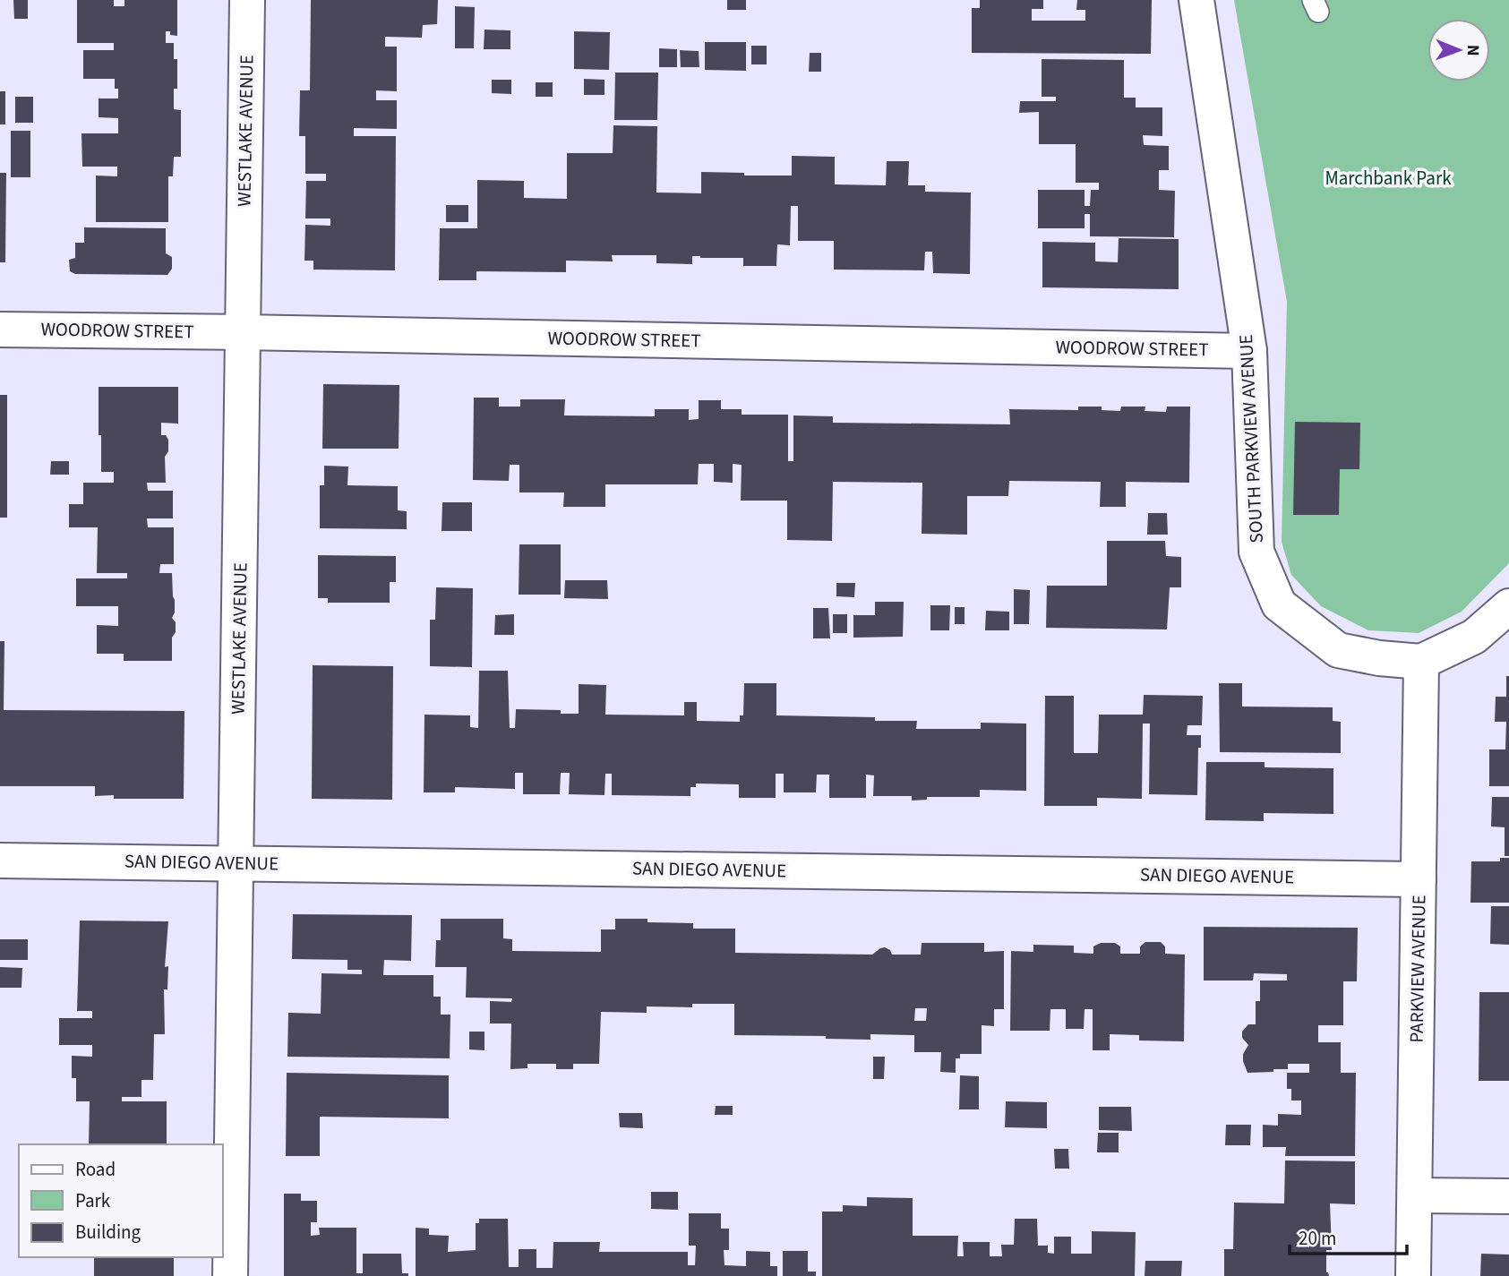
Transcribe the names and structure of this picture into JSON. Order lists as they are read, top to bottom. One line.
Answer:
{"streets":{"street":["WESTLAKE AVENUE","WOODROW STREET","SOUTH PARKVIEW AVENUE","SAN DIEGO AVENUE","PARKVIEW AVENUE"]},"crossings":[["WESTLAKE AVENUE","WOODROW STREET"],["WESTLAKE AVENUE","SAN DIEGO AVENUE"],["WOODROW STREET","SOUTH PARKVIEW AVENUE"],["SOUTH PARKVIEW AVENUE","PARKVIEW AVENUE"],["SAN DIEGO AVENUE","PARKVIEW AVENUE"]],"parks":["Marchbank Park"],"legend":["Road","Park","Building"],"scale_bar":"20 m","north":"right"}
